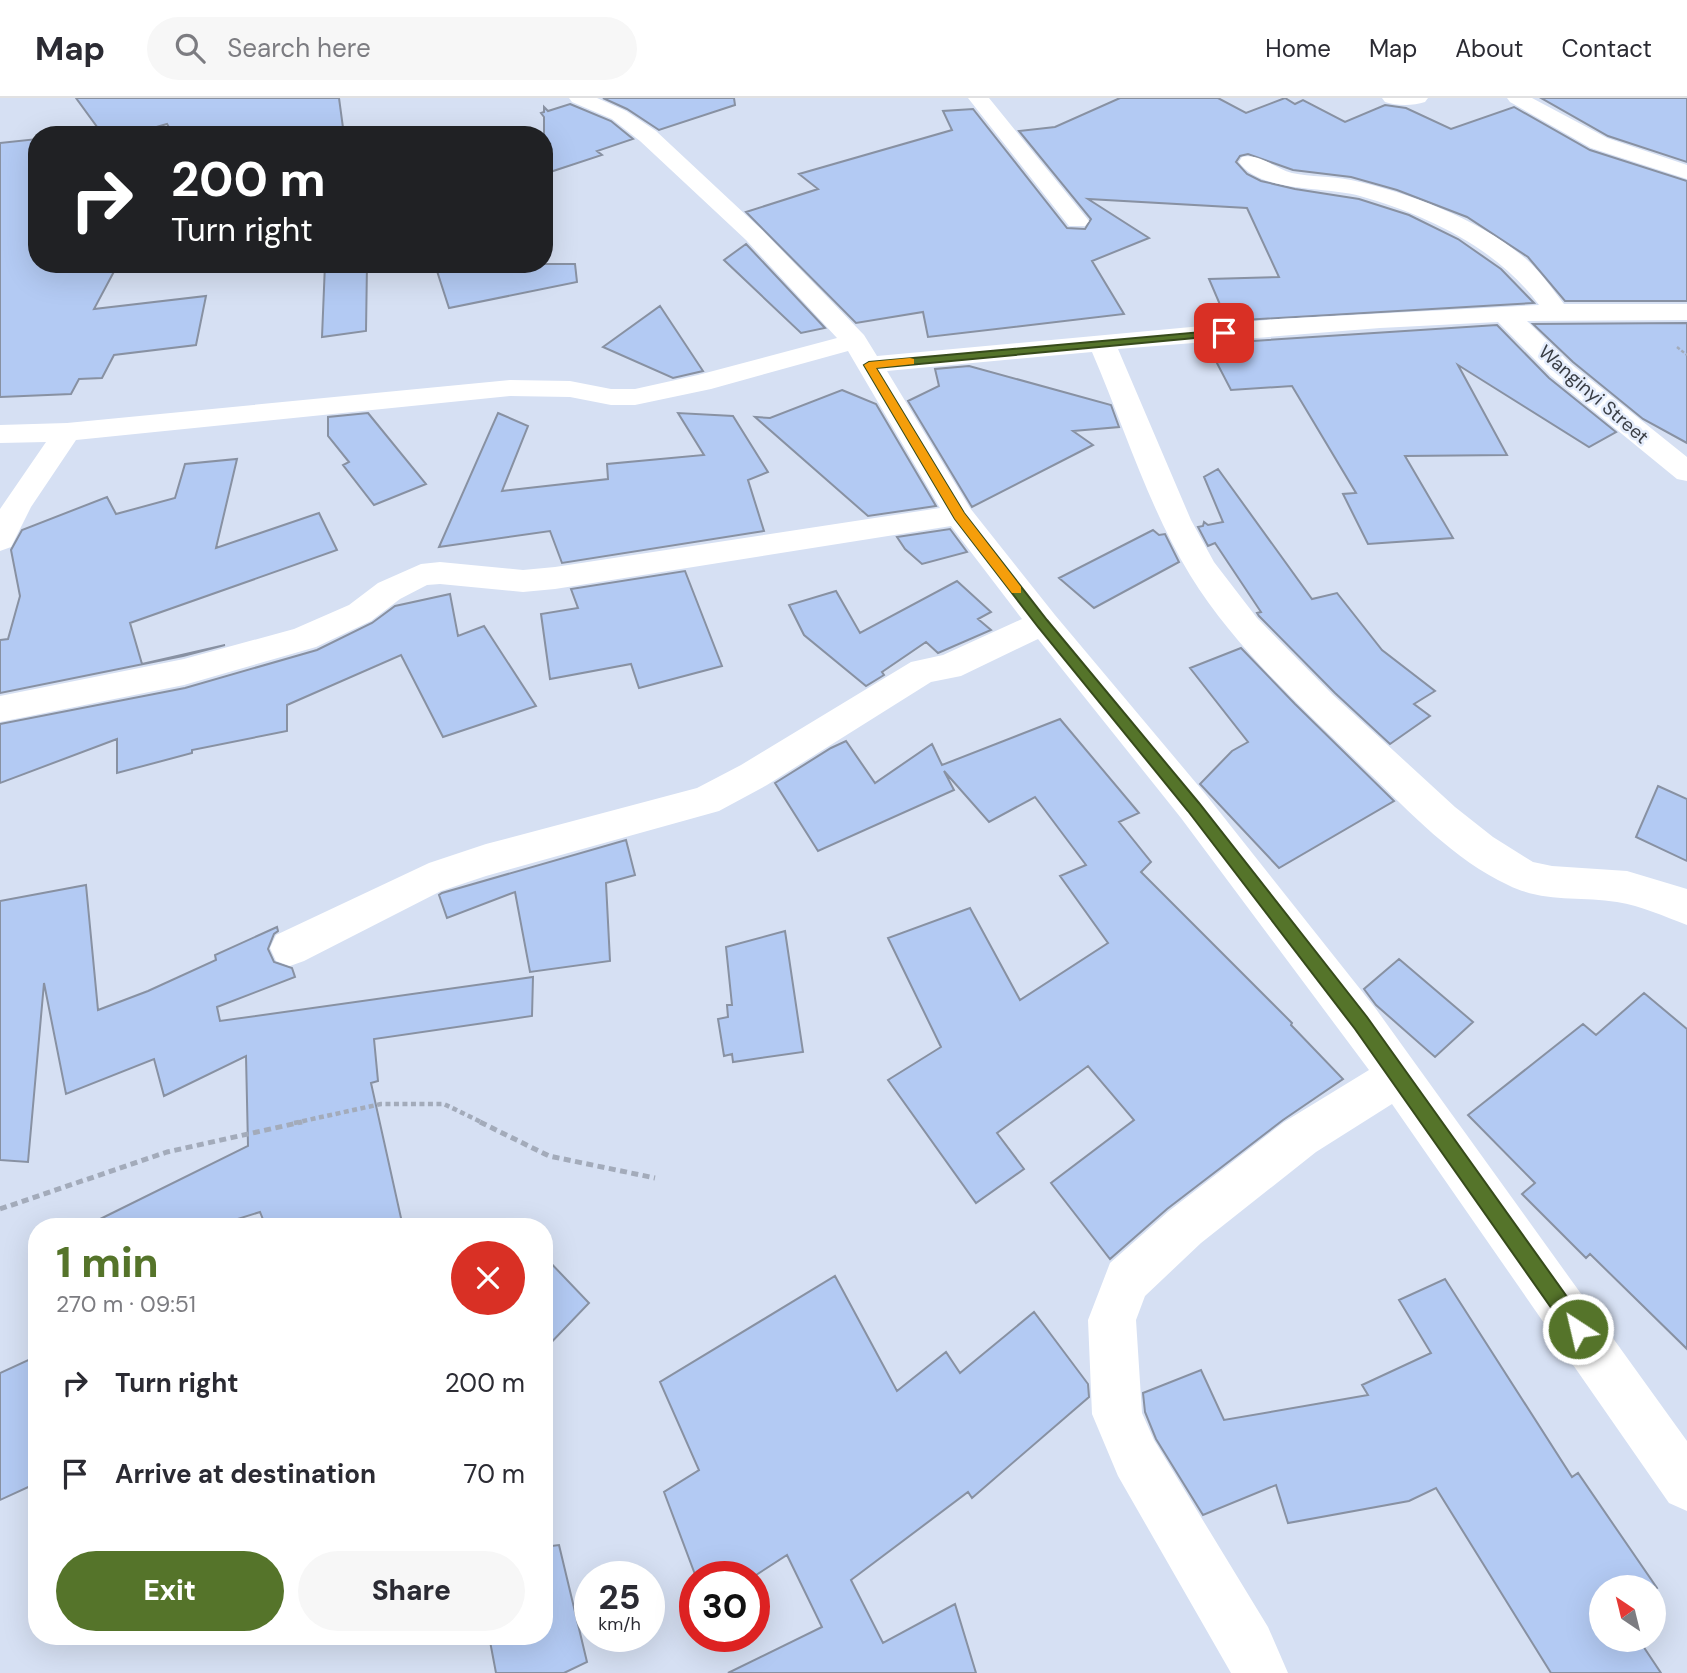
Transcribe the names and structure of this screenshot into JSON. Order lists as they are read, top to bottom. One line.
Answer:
{"streets":{"street":["Wanginyi Street"]},"north":"top left","page":{"header":"Map","search":"Search here","nav":["Home","Map","About","Contact"],"turn":["200 m","Turn right"],"heading":["1 min","270 m · 09:51"],"list":[{"name":"Turn right","value":"200 m"},{"name":"Arrive at destination","value":"70 m"}],"buttons":["Exit","Share"],"speed":"25 km/h","limit":"30"}}
